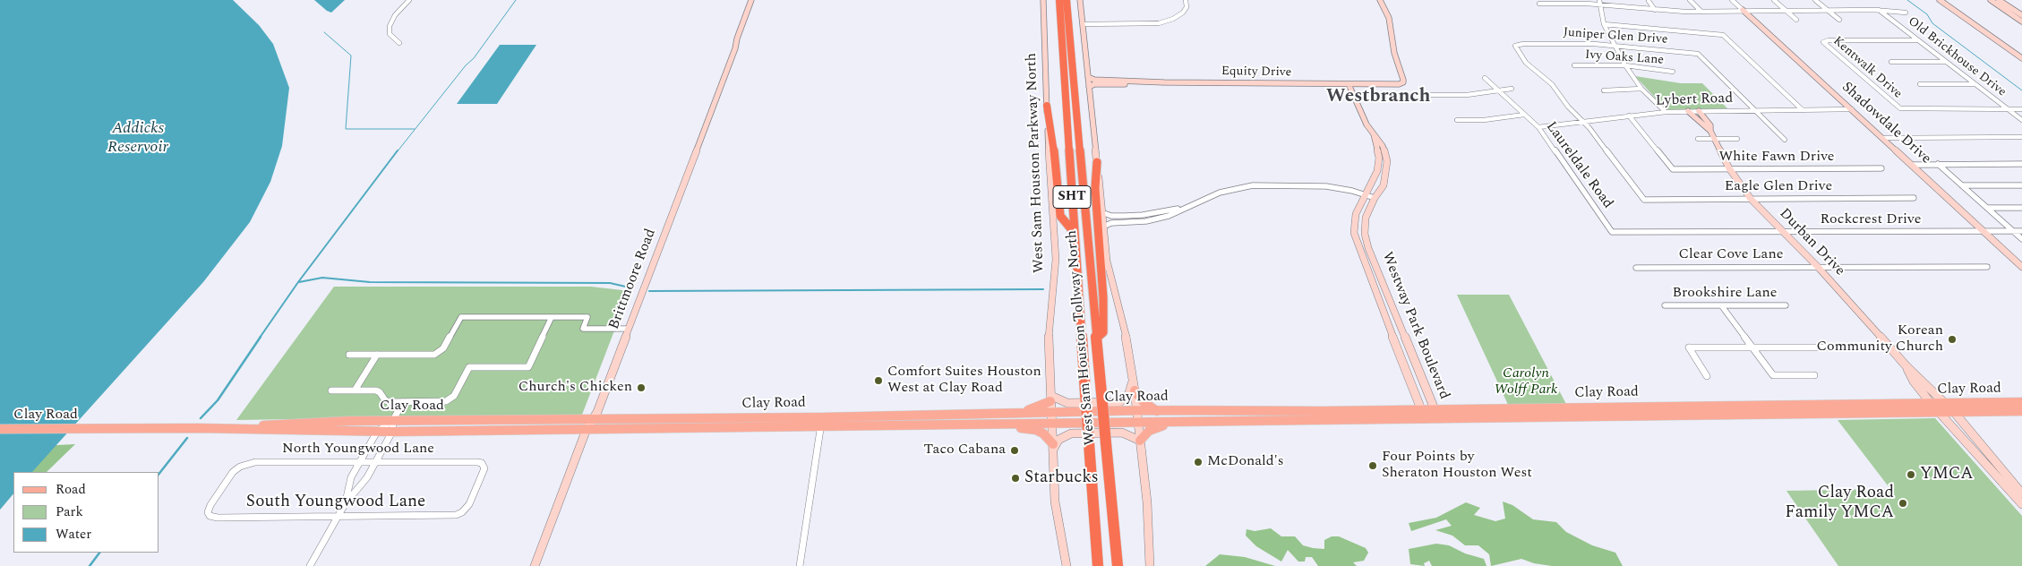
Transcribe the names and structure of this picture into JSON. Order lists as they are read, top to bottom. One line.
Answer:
{"streets":{"highway":["SHT","West Sam Houston Tollway North"],"main road":["Clay Road"],"street":["Juniper Glen Drive","Old Brickhouse Drive","Ivy Oaks Lane","Kentwalk Drive","Equity Drive","Lybert Road","Shadowdale Drive","White Fawn Drive","West Sam Houston Parkway North","Laureldale Road","Eagle Glen Drive","Rockcrest Drive","Durban Drive","Clear Cove Lane","Brittmoore Road","Brookshire Lane","Westway Park Boulevard","North Youngwood Lane","South Youngwood Lane"]},"crossings":[["Juniper Glen Drive","Lybert Road"],["Juniper Glen Drive","Eagle Glen Drive"],["Old Brickhouse Drive","Kentwalk Drive"],["Equity Drive","Westway Park Boulevard"],["Lybert Road","Shadowdale Drive"],["Lybert Road","White Fawn Drive"],["Lybert Road","Laureldale Road"],["Lybert Road","Eagle Glen Drive"],["Lybert Road","Durban Drive"],["Shadowdale Drive","Rockcrest Drive"],["White Fawn Drive","Durban Drive"],["West Sam Houston Parkway North","Clay Road"],["Laureldale Road","Rockcrest Drive"],["Eagle Glen Drive","Durban Drive"],["Rockcrest Drive","Durban Drive"],["Durban Drive","Clear Cove Lane"],["Durban Drive","Clay Road"],["Brittmoore Road","Clay Road"],["Westway Park Boulevard","Clay Road"],["North Youngwood Lane","South Youngwood Lane"]],"districts":["Westbranch"],"water":["Addicks Reservoir"],"parks":["Carolyn Wolff Park"],"places":["Korean Community Church","Comfort Suites Houston West at Clay Road","Church's Chicken","Taco Cabana","McDonald's","Four Points by Sheraton Houston West","YMCA","Starbucks","Clay Road Family YMCA"],"legend":["Road","Park","Water"]}
